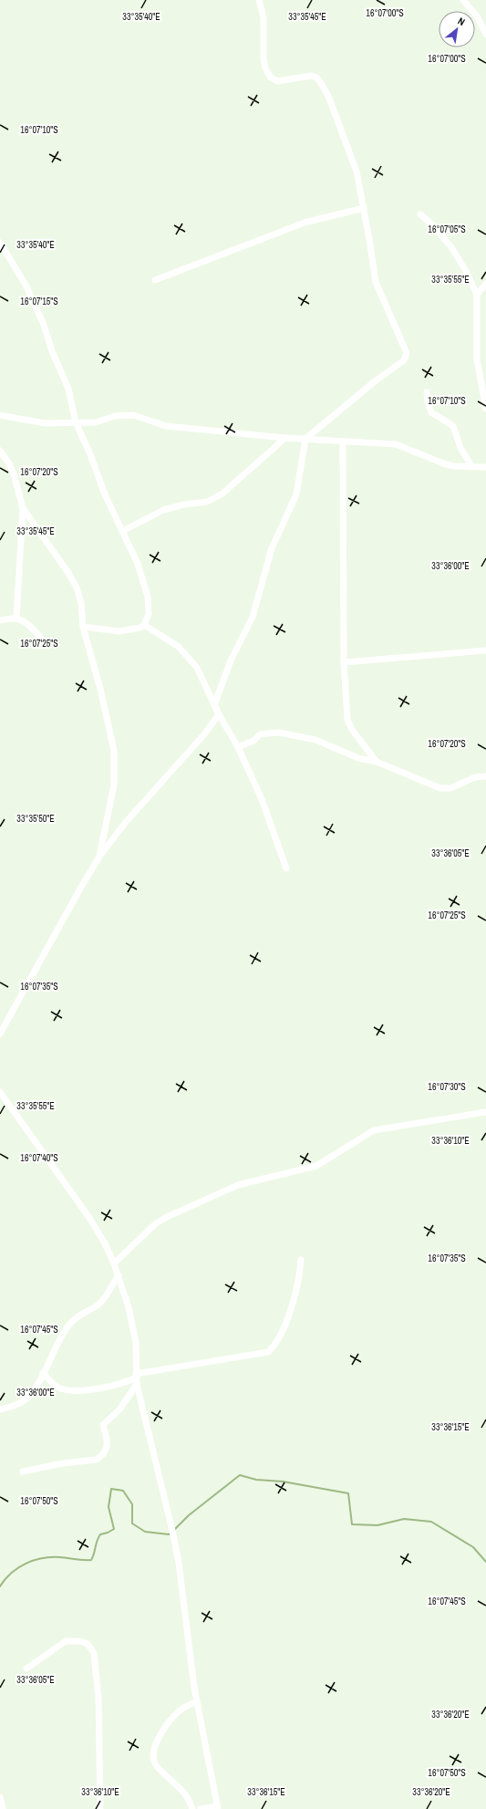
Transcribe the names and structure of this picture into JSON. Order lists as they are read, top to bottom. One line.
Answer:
{"north":"top right","coordinates":["16°07'00\"S","33°35'40\"E","33°35'45\"E","16°07'10\"S","16°07'05\"S","33°35'55\"E","16°07'15\"S","16°07'20\"S","33°36'00\"E","16°07'25\"S","33°35'50\"E","33°36'05\"E","16°07'35\"S","16°07'30\"S","33°36'10\"E","16°07'40\"S","16°07'45\"S","33°36'15\"E","16°07'50\"S","33°36'20\"E"]}
